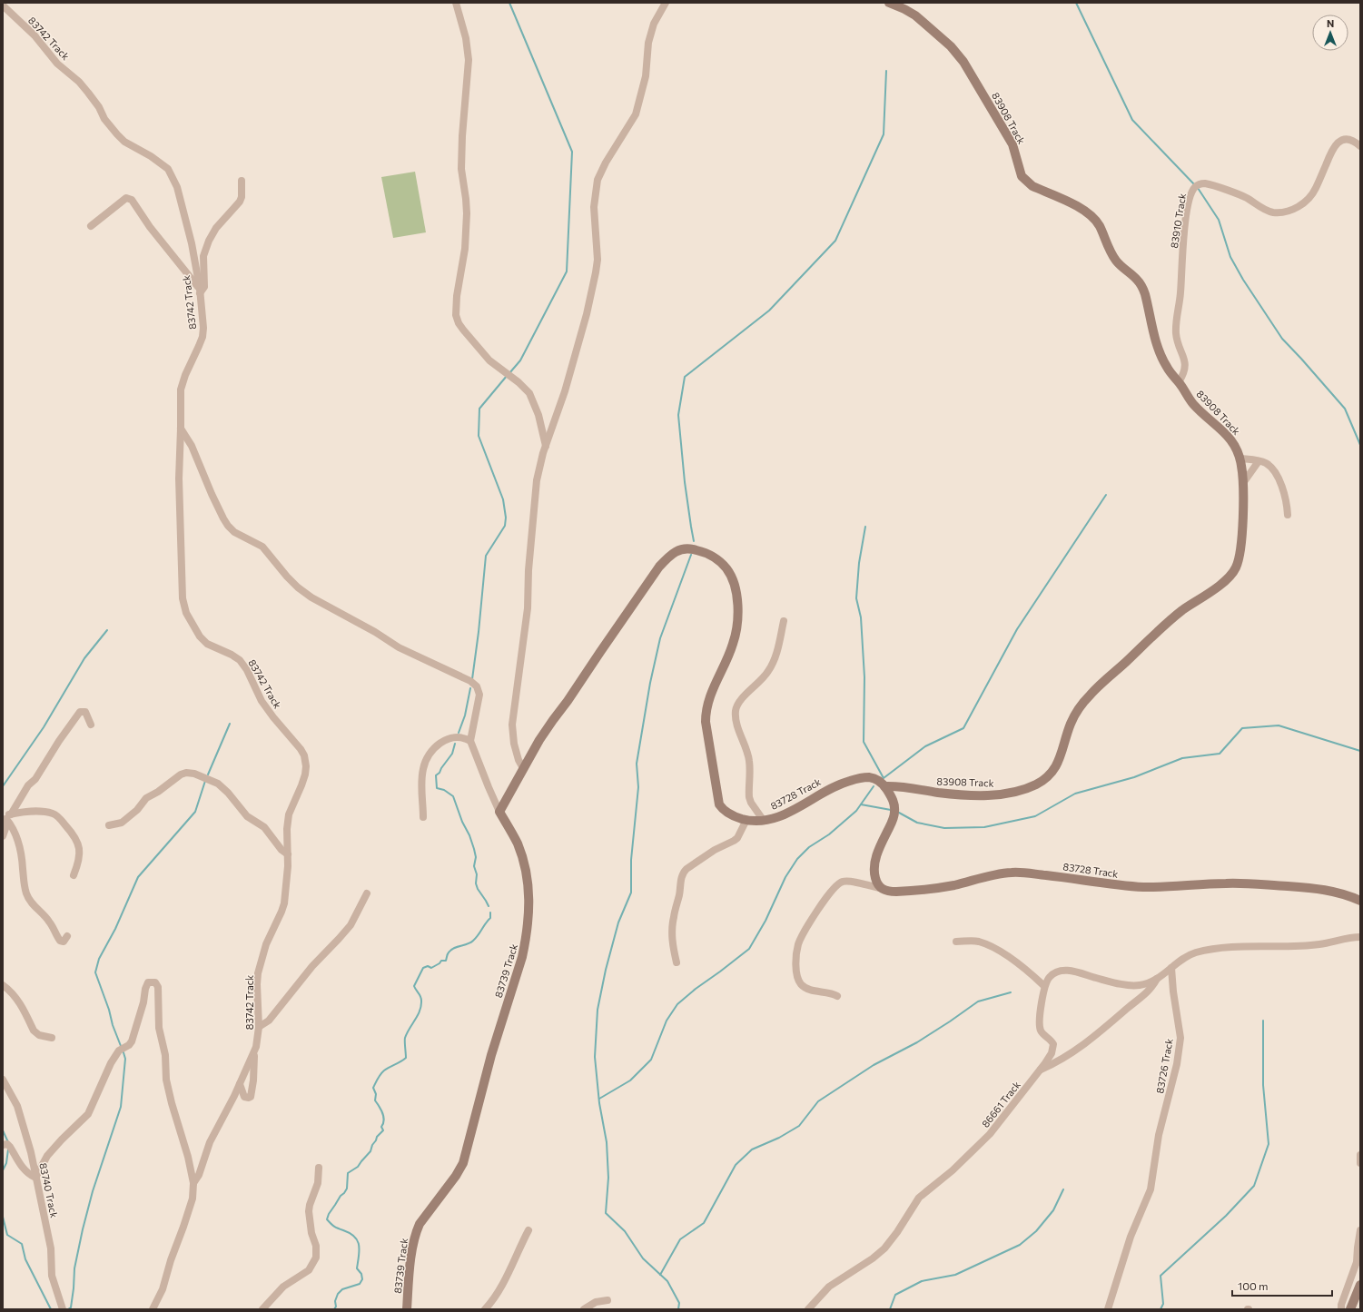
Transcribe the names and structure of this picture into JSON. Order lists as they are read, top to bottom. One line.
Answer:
{"streets":{"street":["83742 Track","83908 Track","83910 Track","83728 Track","83739 Track","83726 Track","86661 Track","83740 Track"]},"crossings":[["83908 Track","83910 Track"],["83908 Track","83728 Track"],["83728 Track","83739 Track"]],"scale_bar":"100 m","north":"top"}
